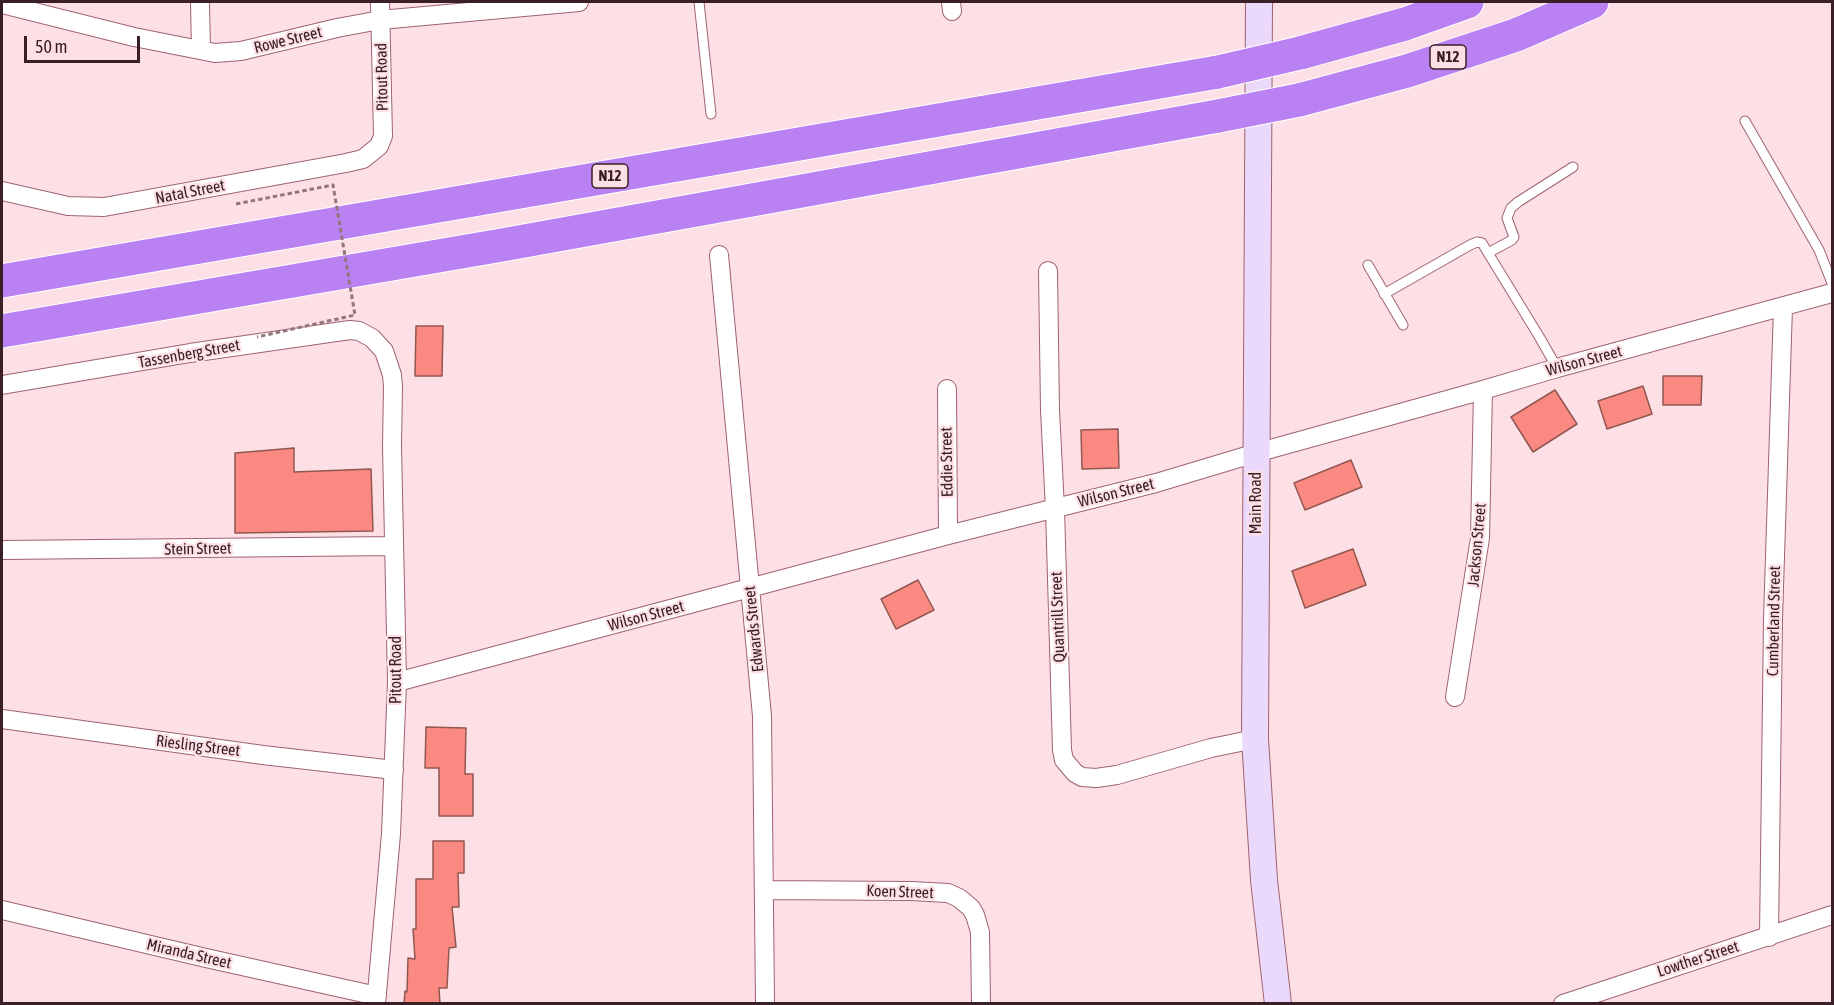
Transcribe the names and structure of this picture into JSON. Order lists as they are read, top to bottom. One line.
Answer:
{"streets":{"highway":["N12"],"street":["Rowe Street","Pitout Road","Natal Street","Tassenberg Street","Wilson Street","Eddie Street","Main Road","Jackson Street","Stein Street","Quantrill Street","Cumberland Street","Edwards Street","Riesling Street","Koen Street","Miranda Street","Lowther Street"]},"crossings":[["Rowe Street","Pitout Road"],["Pitout Road","Natal Street"],["Pitout Road","Tassenberg Street"],["Pitout Road","Wilson Street"],["Pitout Road","Stein Street"],["Pitout Road","Riesling Street"],["Pitout Road","Miranda Street"],["Wilson Street","Eddie Street"],["Wilson Street","Main Road"],["Wilson Street","Jackson Street"],["Wilson Street","Quantrill Street"],["Wilson Street","Cumberland Street"],["Wilson Street","Edwards Street"],["Main Road","Quantrill Street"],["Cumberland Street","Lowther Street"],["Edwards Street","Koen Street"]],"scale_bar":"50 m"}
